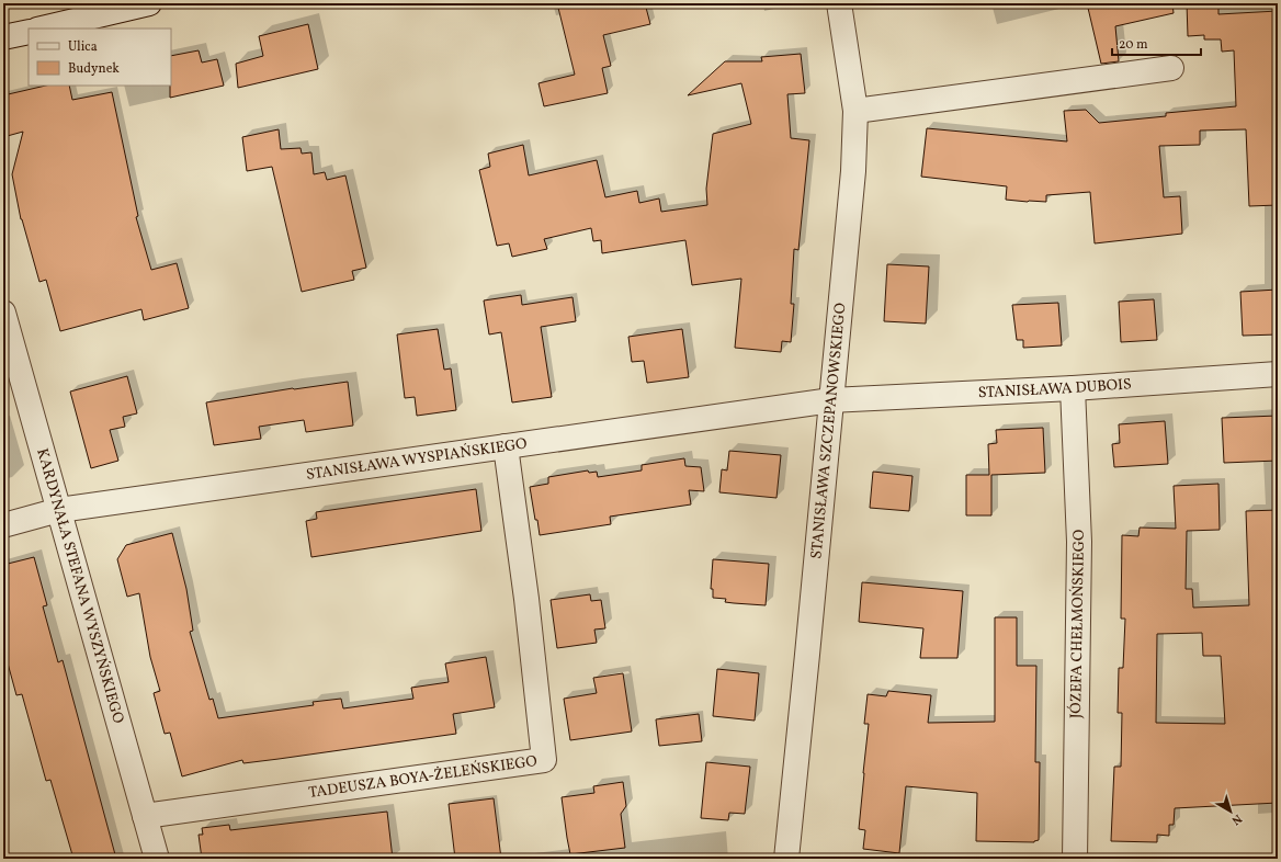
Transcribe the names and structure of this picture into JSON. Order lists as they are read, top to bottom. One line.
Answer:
{"streets":{"street":["STANISŁAWA DUBOIS","STANISŁAWA SZCZEPANOWSKIEGO","STANISŁAWA WYSPIAŃSKIEGO","KARDYNAŁA STEFANA WYSZYŃSKIEGO","JÓZEFA CHEŁMOŃSKIEGO","TADEUSZA BOYA-ŻELEŃSKIEGO"]},"crossings":[["STANISŁAWA DUBOIS","STANISŁAWA SZCZEPANOWSKIEGO"],["STANISŁAWA DUBOIS","STANISŁAWA WYSPIAŃSKIEGO"],["STANISŁAWA DUBOIS","JÓZEFA CHEŁMOŃSKIEGO"],["STANISŁAWA SZCZEPANOWSKIEGO","STANISŁAWA WYSPIAŃSKIEGO"],["STANISŁAWA WYSPIAŃSKIEGO","KARDYNAŁA STEFANA WYSZYŃSKIEGO"],["STANISŁAWA WYSPIAŃSKIEGO","TADEUSZA BOYA-ŻELEŃSKIEGO"],["KARDYNAŁA STEFANA WYSZYŃSKIEGO","TADEUSZA BOYA-ŻELEŃSKIEGO"]],"legend":["Ulica","Budynek"],"scale_bar":"20 m","north":"bottom right"}
